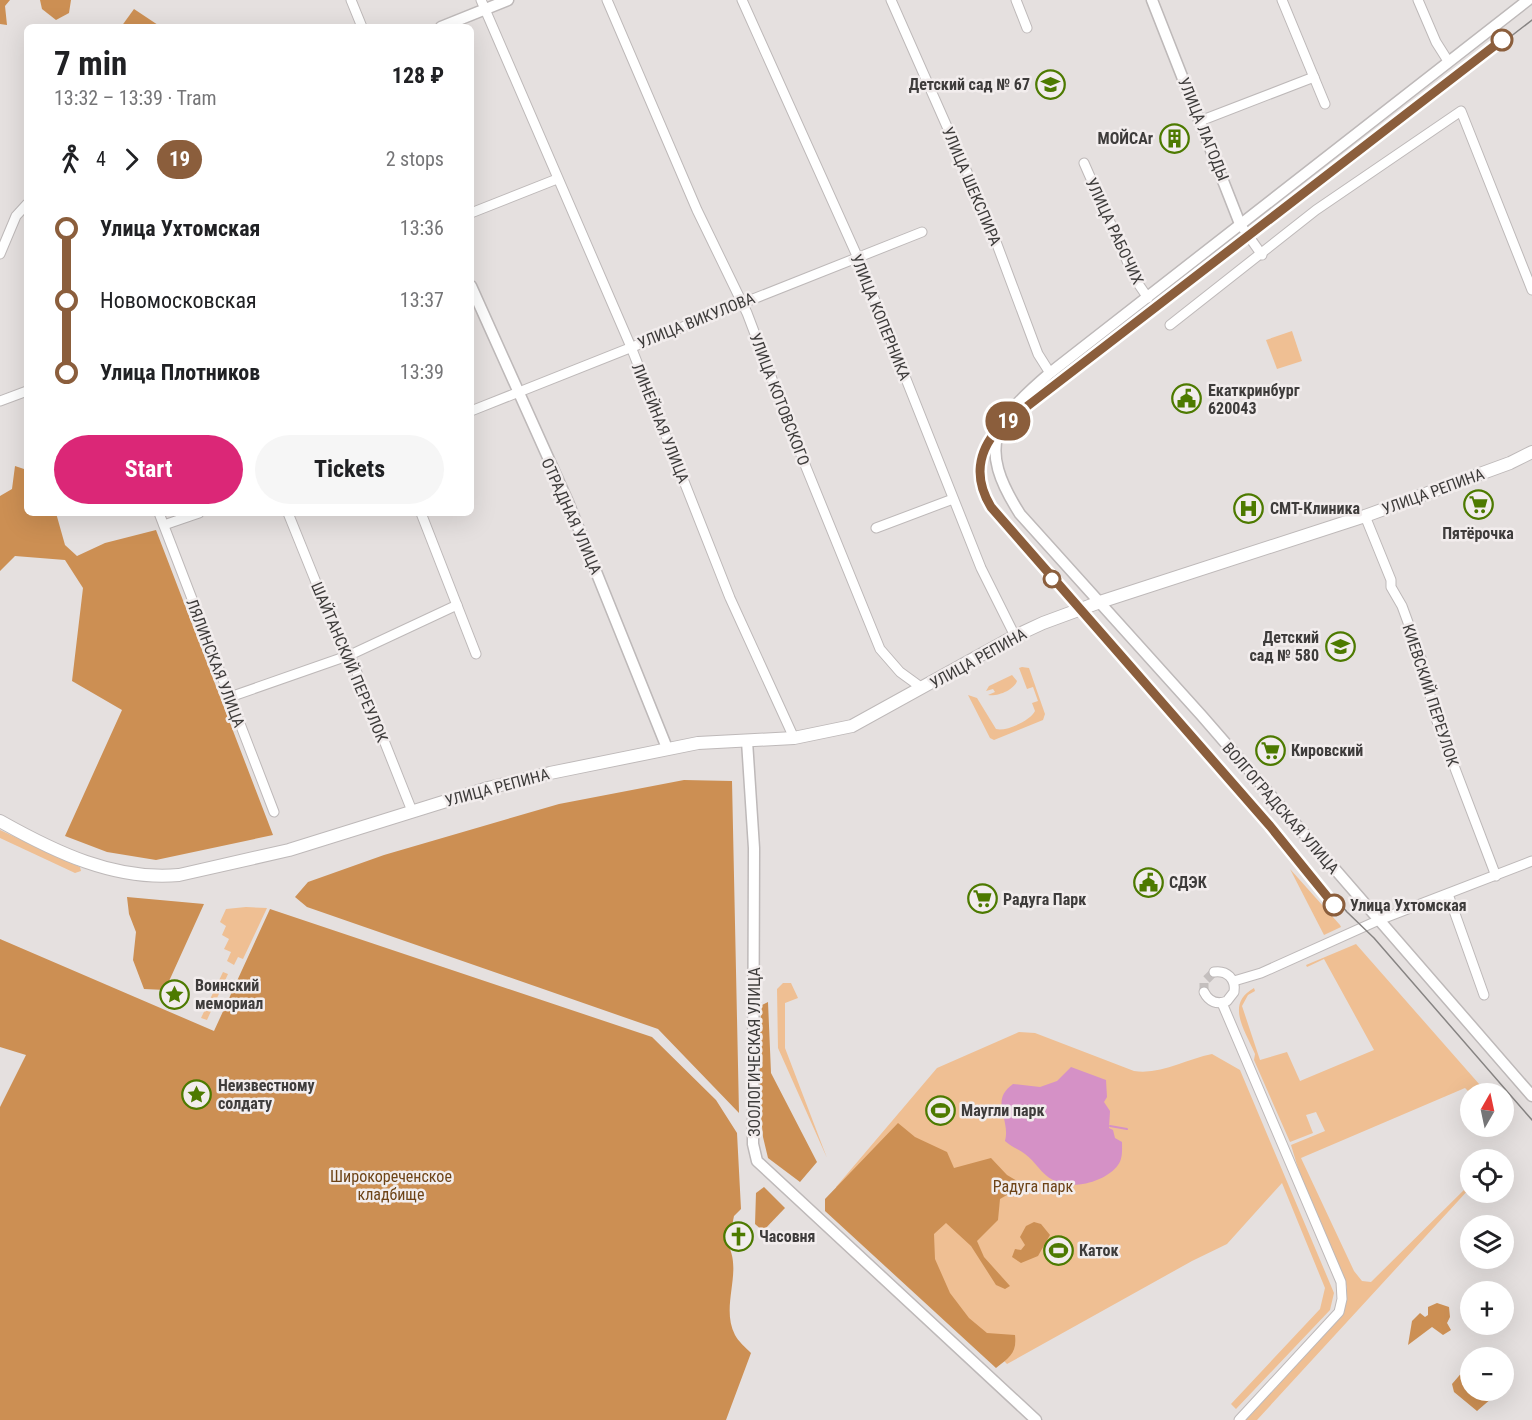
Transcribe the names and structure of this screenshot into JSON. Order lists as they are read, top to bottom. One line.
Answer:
{"streets":{"main road":["УЛИЦА РЕПИНА"],"street":["УЛИЦА ЛАГОДЫ","УЛИЦА ШЕКСПИРА","УЛИЦА РАБОЧИХ","УЛИЦА КОПЕРНИКА","УЛИЦА ВИКУЛОВА","УЛИЦА КОТОВСКОГО","ЛИНЕЙНАЯ УЛИЦА","ОТРАДНАЯ УЛИЦА","ШАЙТАНСКИЙ ПЕРЕУЛОК","ЛЯЛИНСКАЯ УЛИЦА","КИЕВСКИЙ ПЕРЕУЛОК","ВОЛГОГРАДСКАЯ УЛИЦА","ЗООЛОГИЧЕСКАЯ УЛИЦА"]},"crossings":[["УЛИЦА КОПЕРНИКА","УЛИЦА ВИКУЛОВА"],["УЛИЦА КОПЕРНИКА","УЛИЦА РЕПИНА"],["УЛИЦА ВИКУЛОВА","УЛИЦА КОТОВСКОГО"],["УЛИЦА ВИКУЛОВА","ЛИНЕЙНАЯ УЛИЦА"],["УЛИЦА ВИКУЛОВА","ОТРАДНАЯ УЛИЦА"],["УЛИЦА КОТОВСКОГО","УЛИЦА РЕПИНА"],["ЛИНЕЙНАЯ УЛИЦА","УЛИЦА РЕПИНА"],["УЛИЦА РЕПИНА","ОТРАДНАЯ УЛИЦА"],["УЛИЦА РЕПИНА","ШАЙТАНСКИЙ ПЕРЕУЛОК"],["УЛИЦА РЕПИНА","КИЕВСКИЙ ПЕРЕУЛОК"],["УЛИЦА РЕПИНА","ВОЛГОГРАДСКАЯ УЛИЦА"],["УЛИЦА РЕПИНА","ЗООЛОГИЧЕСКАЯ УЛИЦА"]],"parks":["Широкореченское кладбище","Радуга парк"],"places":{"school or university":["Детский сад № 67","Детский сад № 580"],"building":["МОЙCAr"],"public building":["Екаткринбург 620043","СДЭК"],"supermarket":["Пятёрочка","Кировский","Радуга Парк"],"hospital":["СМТ-Клиника"],"other":["Улица Ухтомская"],"place":["Воинский мемориал","Неизвестному солдату"],"sports":["Маугли парк","Каток"],"church":["Часовня"]},"lines":["tram line 19"],"north":"top","page":{"on_map":"19","heading":["7 min","13:32 – 13:39 · Tram","128 ₽"],"legs":["4","19","2 stops"],"list":[{"name":"Улица Ухтомская","value":"13:36"},{"name":"Новомосковская","value":"13:37"},{"name":"Улица Плотников","value":"13:39"}],"buttons":["Start","Tickets"],"map_buttons":["+","−"]}}
